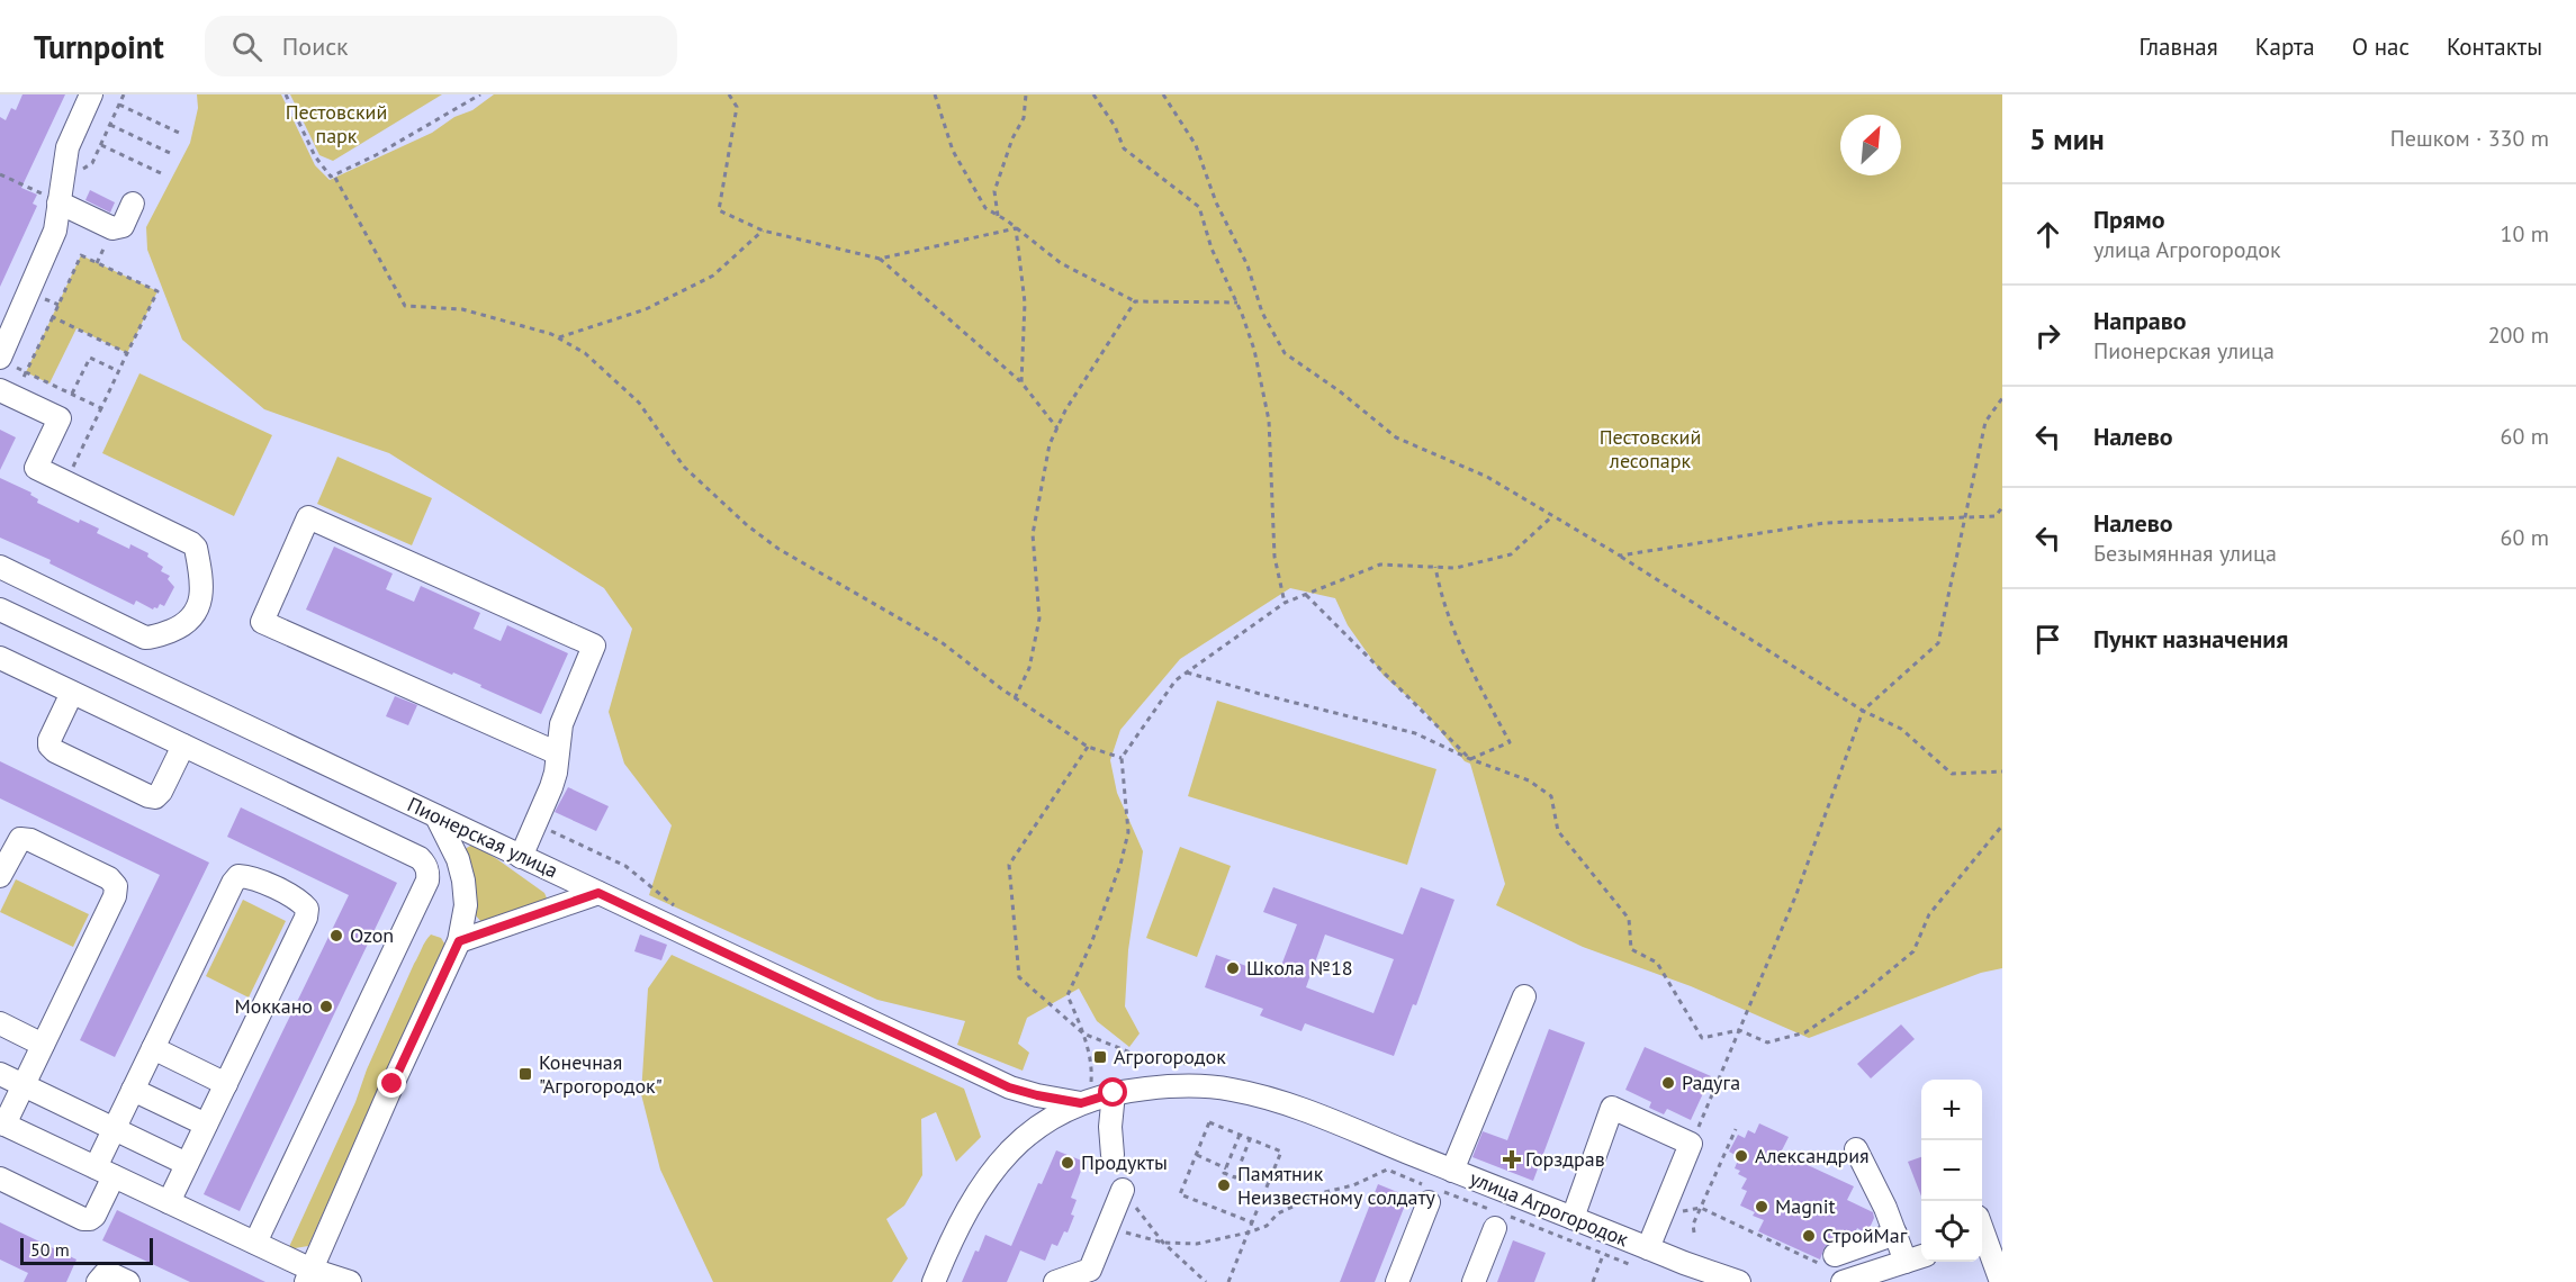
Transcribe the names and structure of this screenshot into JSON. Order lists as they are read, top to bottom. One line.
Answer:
{"streets":{"street":["Пионерская улица","улица Агрогородок"]},"crossings":[["Пионерская улица","улица Агрогородок"]],"parks":["Пестовский парк","Пестовский лесопарк"],"places":{"other":["Ozon","Школа №18","Моккано","Радуга","Александрия","Продукты","Памятник Неизвестному солдату","Magnit","СтройМаг"],"transit":["Агрогородок","Конечная \"Агрогородок\""],"health":["Горздрав"]},"scale_bar":"50 m","north":"top right","page":{"header":"Turnpoint","search":"Поиск","nav":["Главная","Карта","О нас","Контакты"],"heading":["5 мин","Пешком · 330 m"],"list":[["Прямо","улица Агрогородок","10 m"],["Направо","Пионерская улица","200 m"],["Налево","60 m"],["Налево","Безымянная улица","60 m"],"Пункт назначения"],"map_buttons":["+","−"],"scale":"50 m"}}
